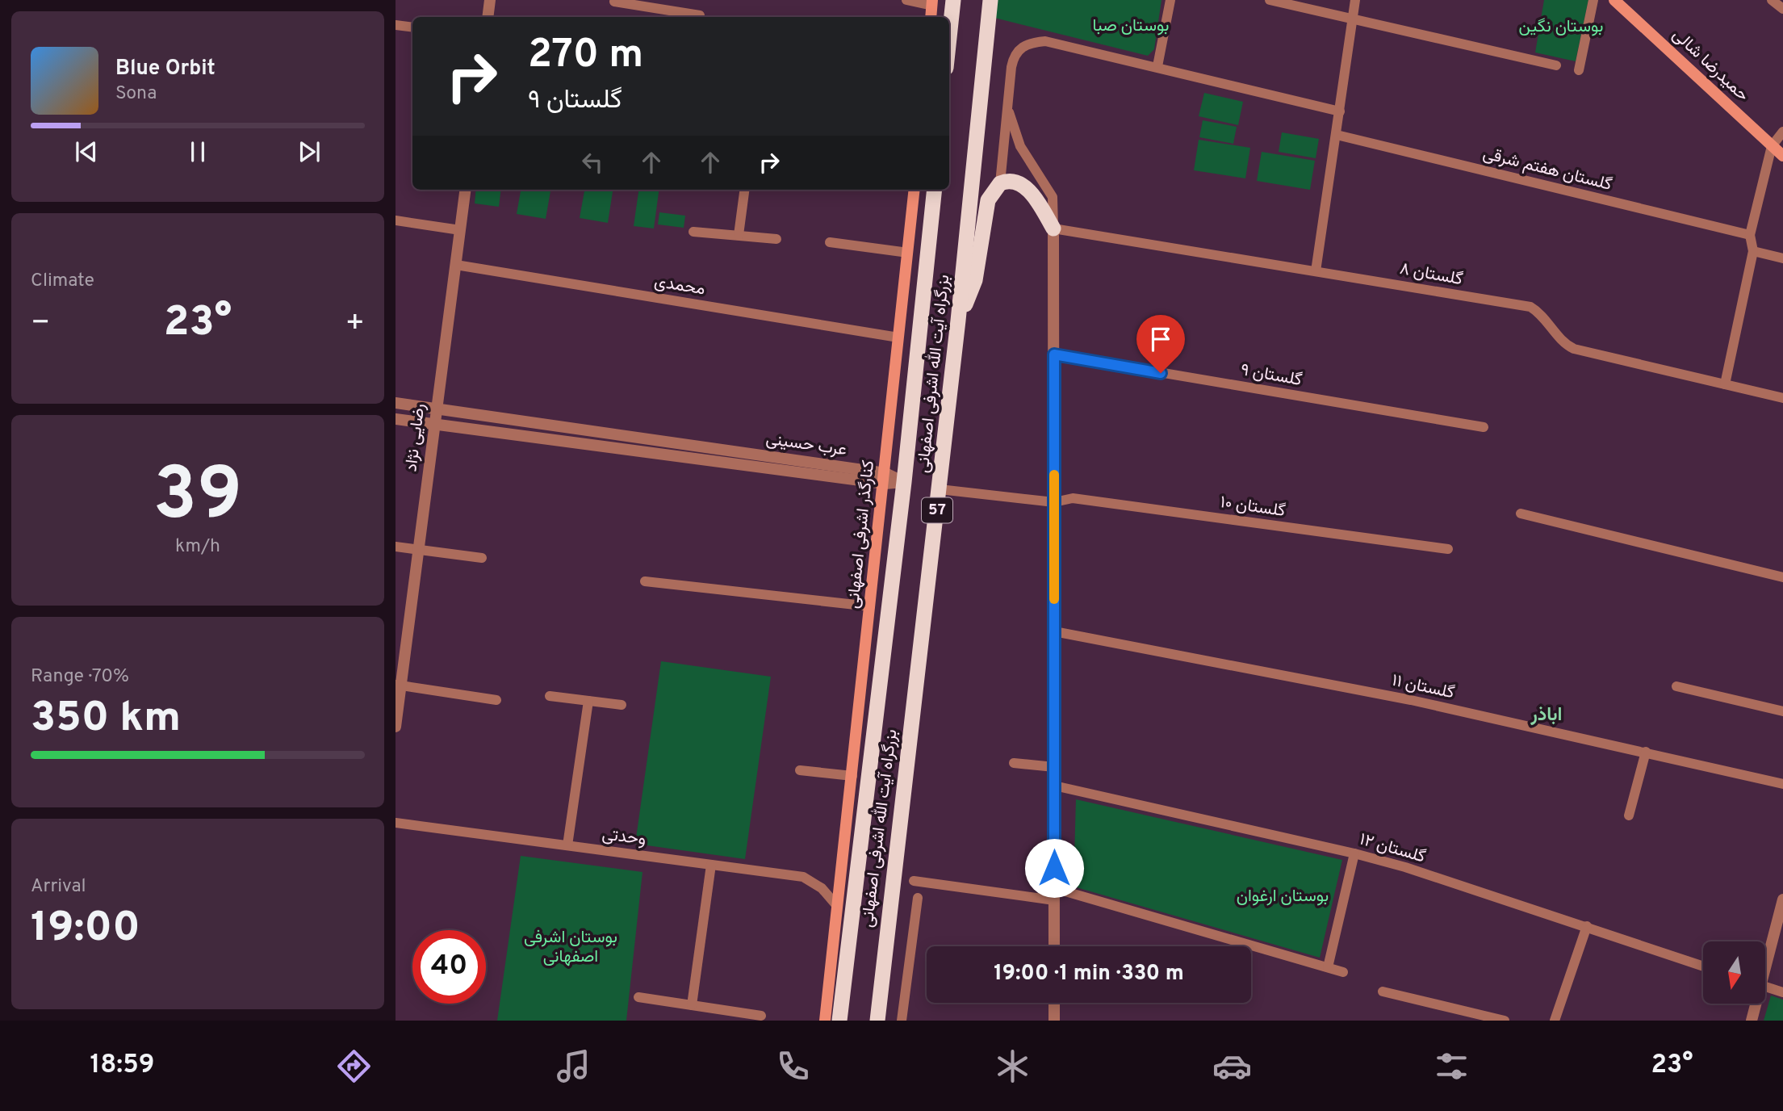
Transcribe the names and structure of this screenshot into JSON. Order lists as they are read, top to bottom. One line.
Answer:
{"streets":{"highway":["بزرگراه آیت الله اشرفی اصفهانی","57"],"main road":["حمیدرضا شالی","کنارگذر اشرفی اصفهانی"],"street":["گلستان هفتم شرقی","گلستان ٨","محمدی","گلستان ۹","رضایی نژاد","عرب حسینی","گلستان ۱۰","گلستان ۱۱","وحدتی","گلستان ۱۲"]},"crossings":[["محمدی","رضایی نژاد"],["محمدی","کنارگذر اشرفی اصفهانی"],["بزرگراه آیت الله اشرفی اصفهانی","عرب حسینی"],["بزرگراه آیت الله اشرفی اصفهانی","گلستان ۱۰"],["بزرگراه آیت الله اشرفی اصفهانی","کنارگذر اشرفی اصفهانی"],["رضایی نژاد","عرب حسینی"],["عرب حسینی","کنارگذر اشرفی اصفهانی"],["کنارگذر اشرفی اصفهانی","وحدتی"]],"districts":["اباذر"],"parks":["بوستان صبا","بوستان نگین","بوستان ارغوان","بوستان اشرفی اصفهانی"],"north":"bottom","page":{"turn":["270 m","گلستان ۹"],"song":["Blue Orbit","Sona"],"tile":["Climate",["39","km/h"],["Range · 70%","350 km"],["Arrival","19:00"]],"heat":["−","23°","+"],"limit":"40","trip":"19:00 · 1 min · 330 m","tabs":["18:59","23°"]}}
